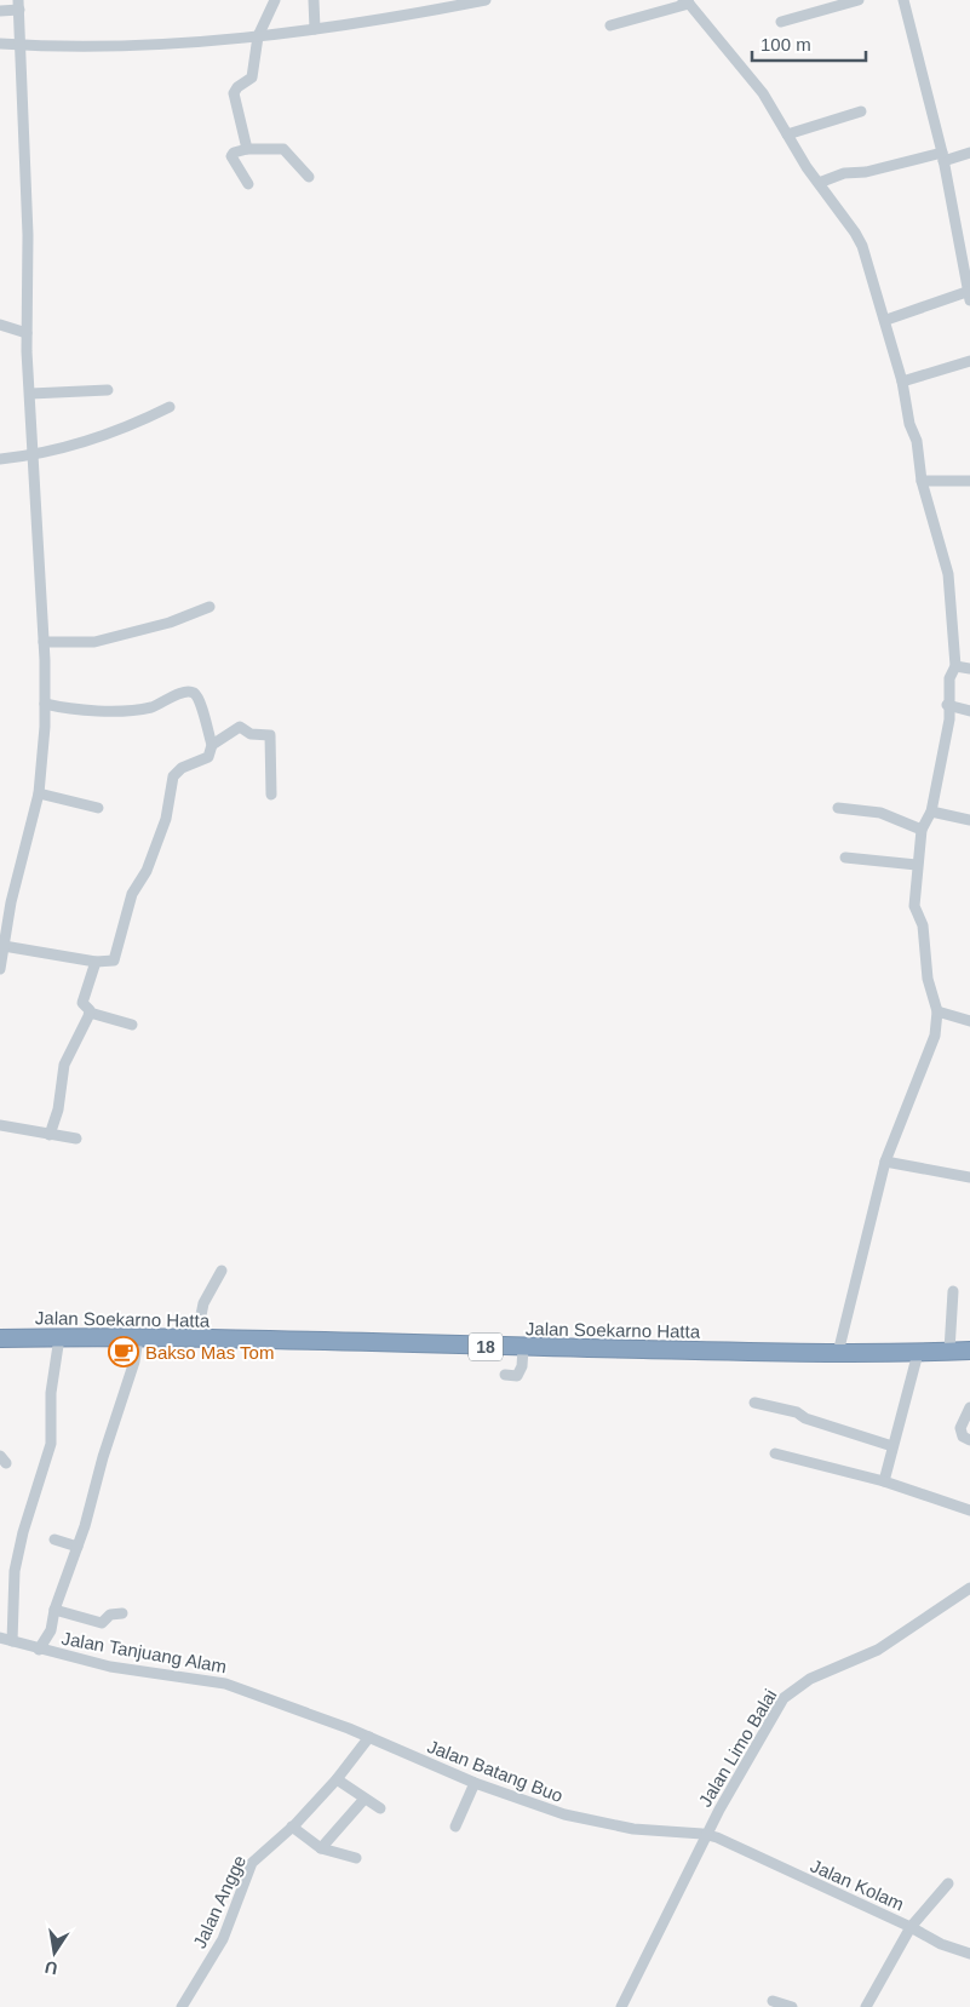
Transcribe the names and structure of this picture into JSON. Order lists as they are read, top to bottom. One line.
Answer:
{"streets":{"highway":["Jalan Soekarno Hatta","18"],"street":["Jalan Tanjuang Alam","Jalan Limo Balai","Jalan Batang Buo","Jalan Kolam","Jalan Angge"]},"crossings":[["Jalan Tanjuang Alam","Jalan Batang Buo"],["Jalan Limo Balai","Jalan Batang Buo"],["Jalan Limo Balai","Jalan Kolam"],["Jalan Batang Buo","Jalan Kolam"],["Jalan Batang Buo","Jalan Angge"]],"places":{"cafe":["Bakso Mas Tom"]},"scale_bar":"100 m","north":"bottom"}
